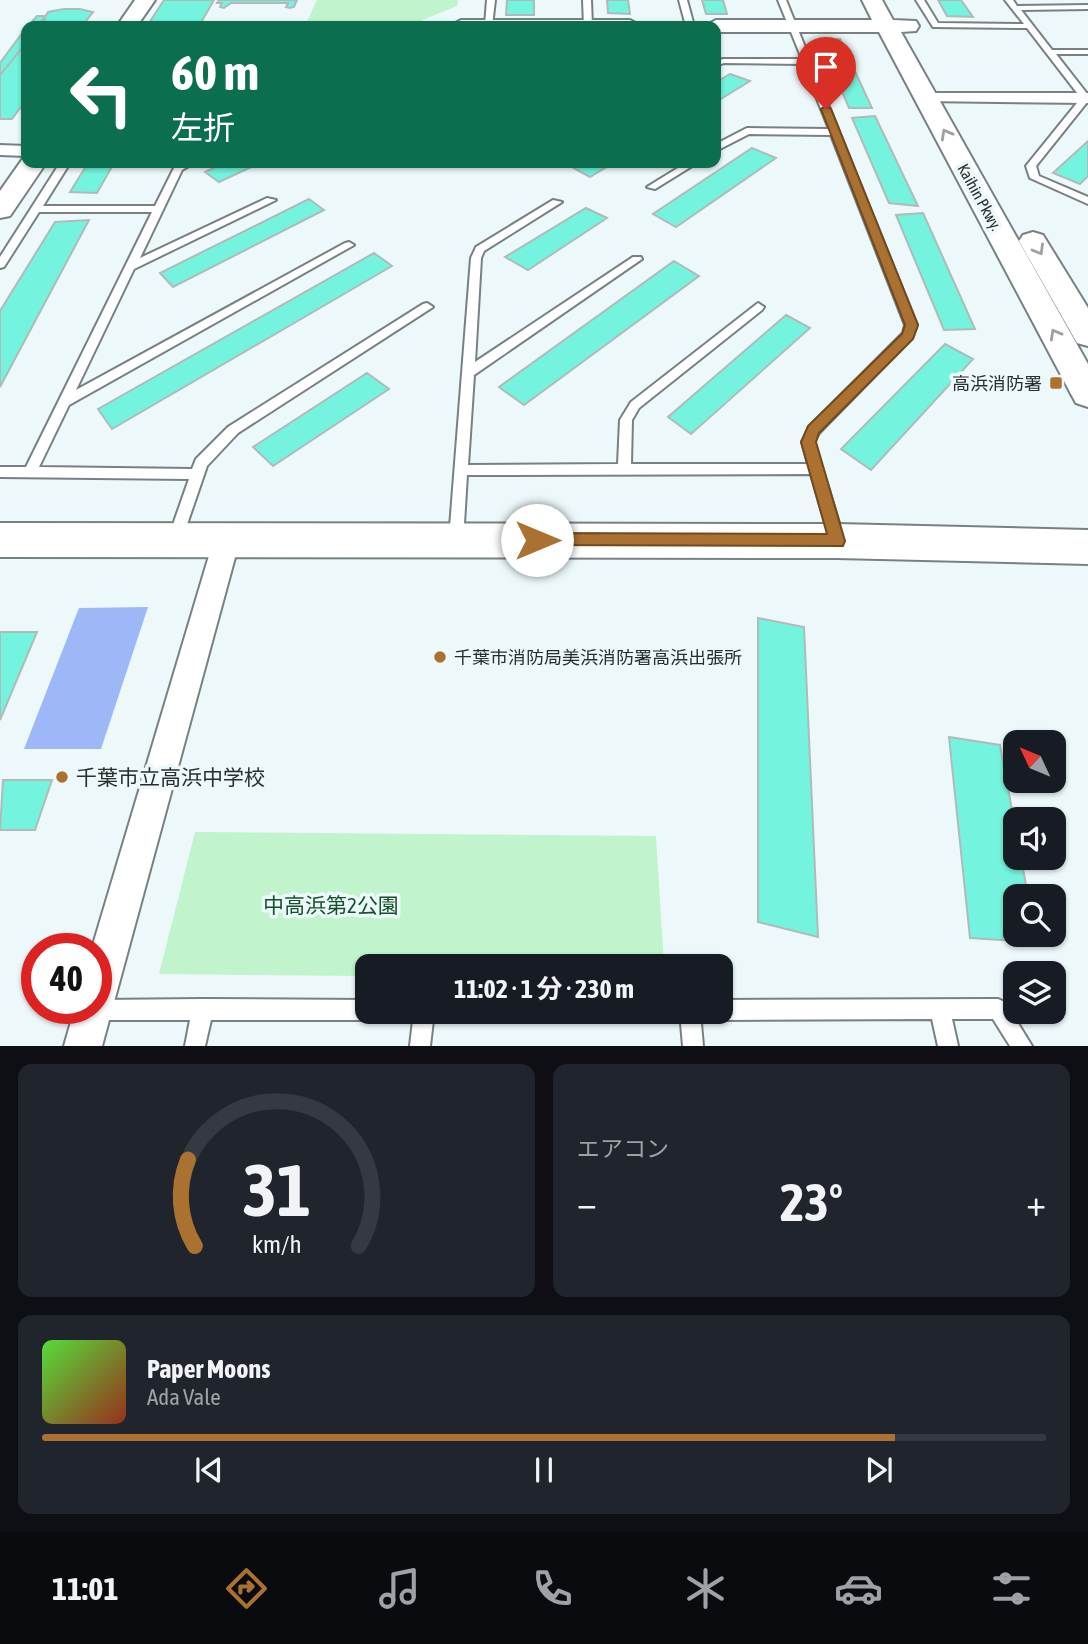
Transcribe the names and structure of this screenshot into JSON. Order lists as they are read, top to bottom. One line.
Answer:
{"streets":{"street":["Kaihin Pkwy."]},"parks":["中高浜第2公園"],"places":{"transit":["高浜消防署"],"other":["千葉市消防局美浜消防署高浜出張所","千葉市立高浜中学校"]},"north":"top left","page":{"turn":["60 m","左折"],"limit":"40","trip":"11:02 · 1 分 · 230 m","tile":"エアコン","heat":["−","23°","+"],"song":["Paper Moons","Ada Vale"],"tabs":"11:01","gauge":["31","km/h"]}}
